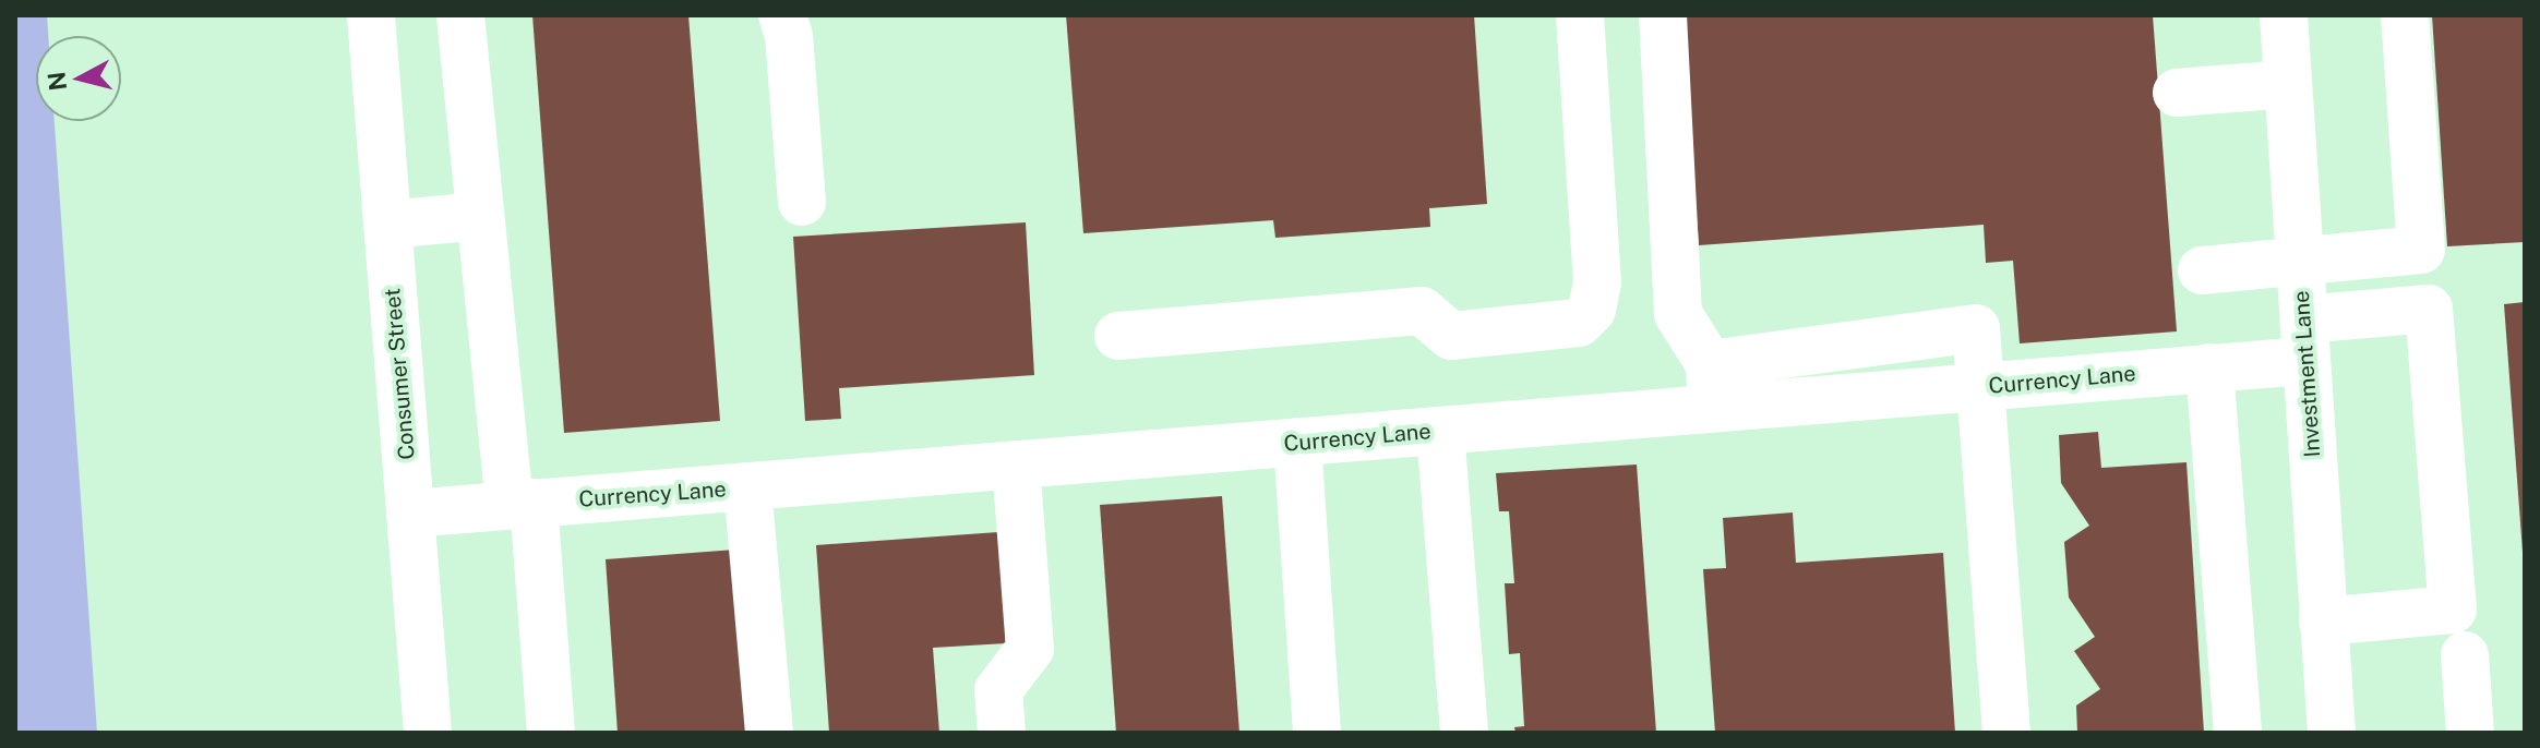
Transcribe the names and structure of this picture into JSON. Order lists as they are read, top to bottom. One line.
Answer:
{"streets":{"street":["Consumer Street","Investment Lane","Currency Lane"]},"crossings":[["Consumer Street","Currency Lane"],["Investment Lane","Currency Lane"]],"north":"left"}
